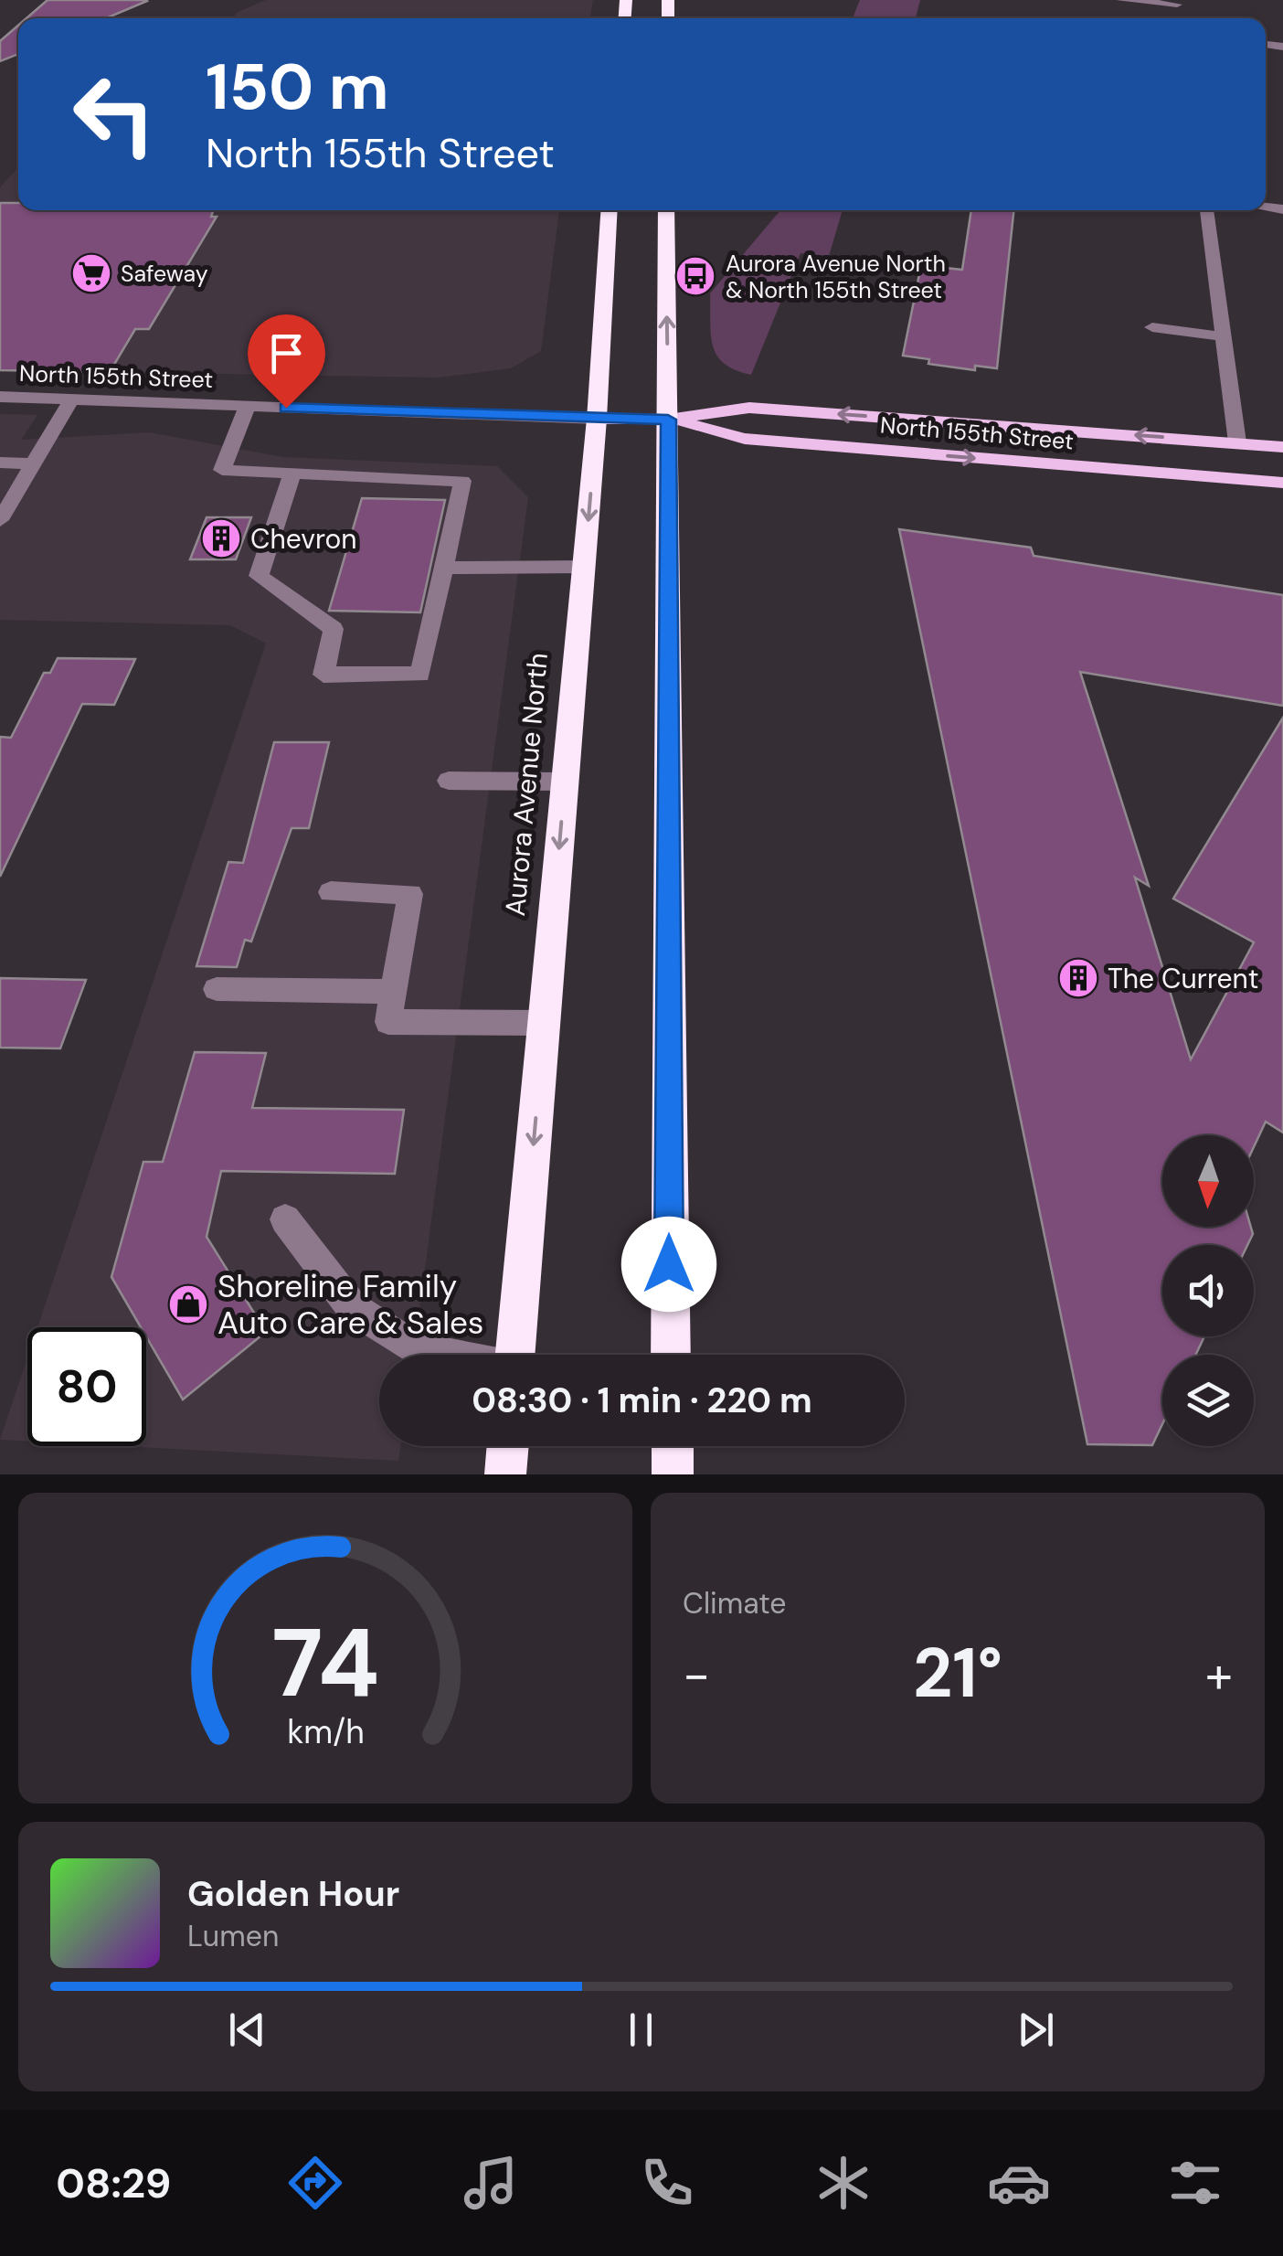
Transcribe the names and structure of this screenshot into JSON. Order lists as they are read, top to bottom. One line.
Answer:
{"streets":{"highway":["Aurora Avenue North"],"main road":["North 155th Street"]},"crossings":[["North 155th Street","Aurora Avenue North"]],"places":{"supermarket":["Safeway"],"bus stop":["Aurora Avenue North & North 155th Street"],"building":["Chevron","The Current"],"shop":["Shoreline Family Auto Care & Sales"]},"north":"bottom","page":{"turn":["150 m","North 155th Street"],"limit":"80","trip":"08:30 · 1 min · 220 m","tile":"Climate","heat":["−","21°","+"],"song":["Golden Hour","Lumen"],"tabs":"08:29","gauge":["74","km/h"]}}
